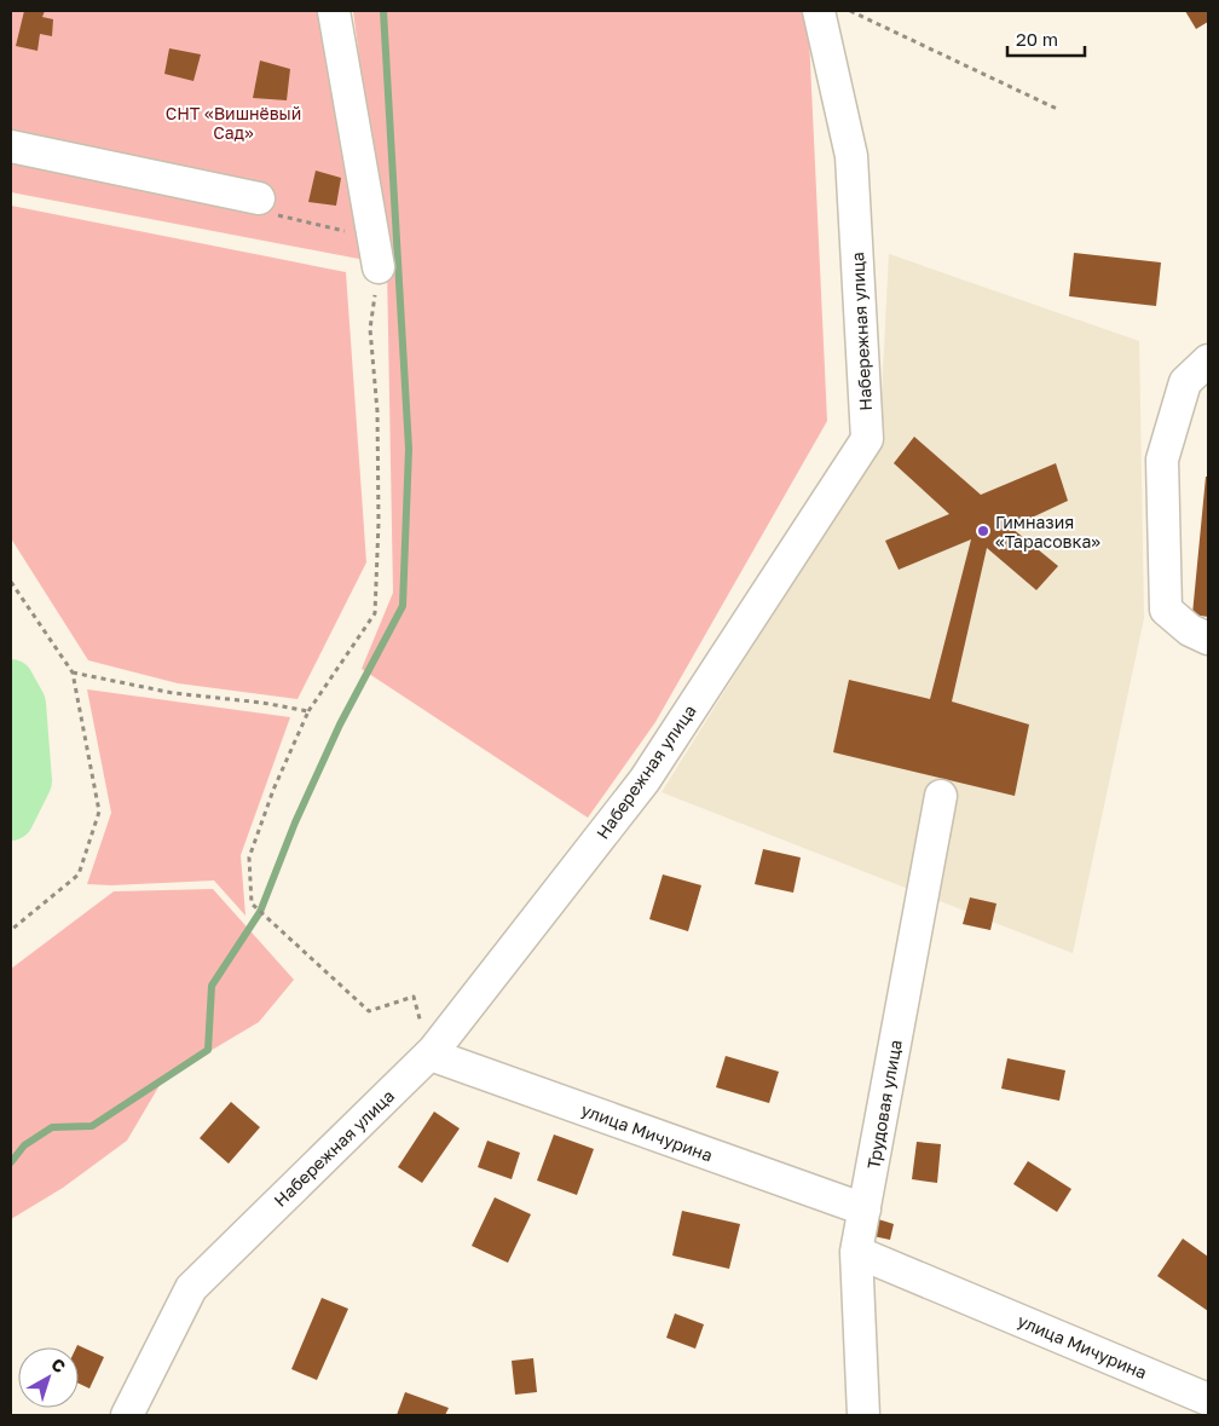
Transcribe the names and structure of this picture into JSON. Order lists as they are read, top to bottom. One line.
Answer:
{"streets":{"street":["Набережная улица","Трудовая улица","улица Мичурина"]},"crossings":[["Набережная улица","улица Мичурина"],["Трудовая улица","улица Мичурина"]],"parks":["СНТ «Вишнёвый Сад»"],"places":["Гимназия «Тарасовка»"],"scale_bar":"20 m","north":"top right"}
